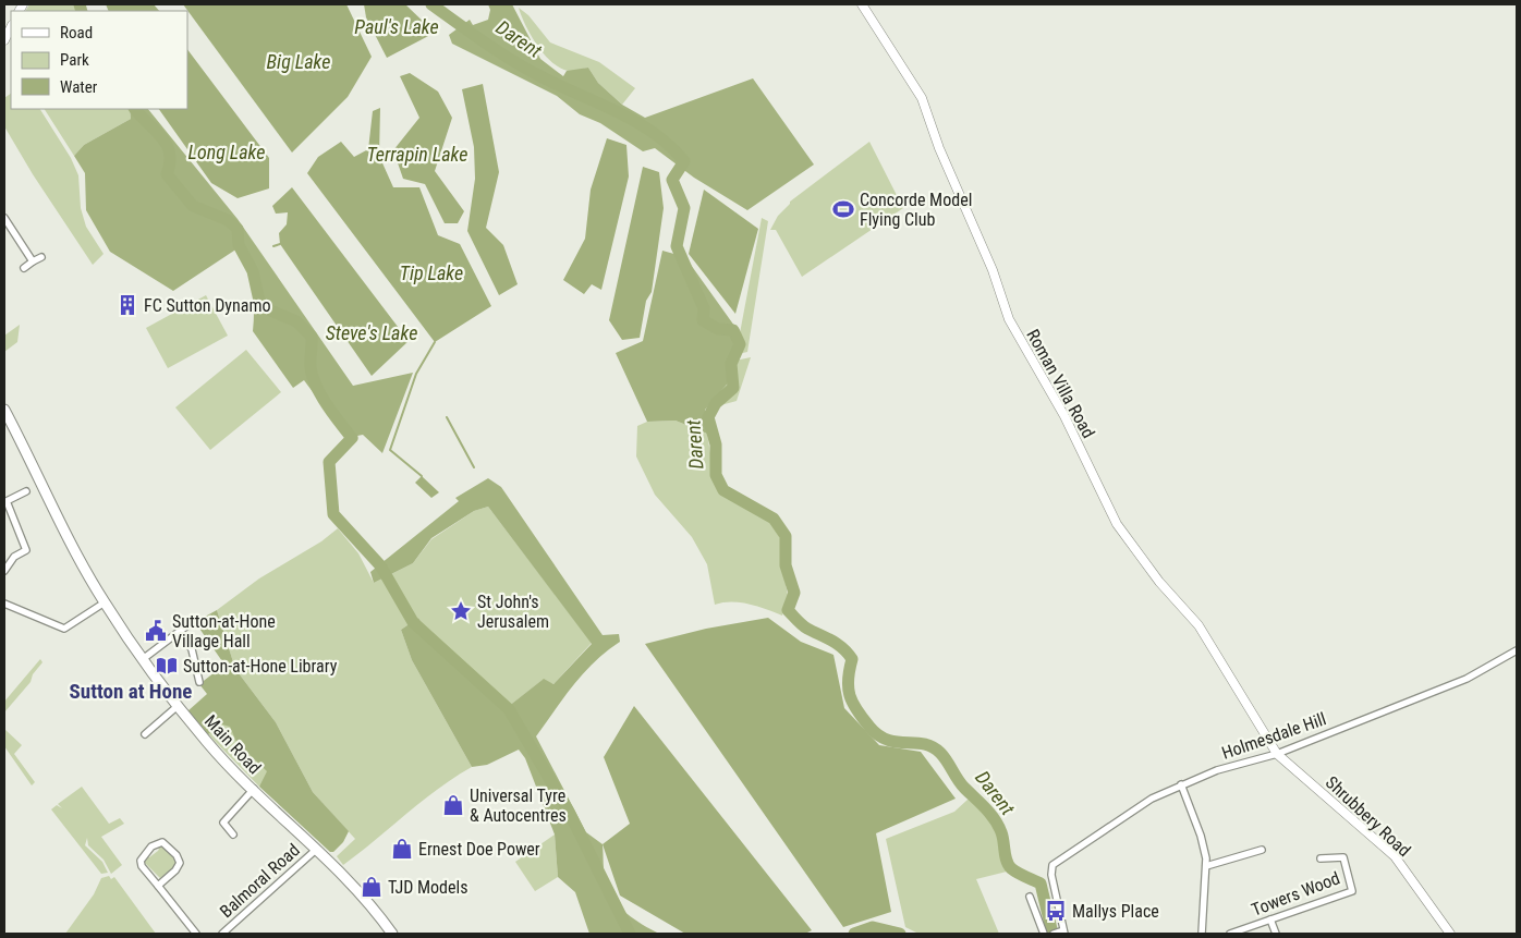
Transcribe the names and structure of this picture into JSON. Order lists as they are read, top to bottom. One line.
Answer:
{"streets":{"main road":["Main Road"],"street":["Roman Villa Road","Holmesdale Hill","Shrubbery Road","Balmoral Road","Towers Wood"]},"crossings":[["Roman Villa Road","Holmesdale Hill"],["Roman Villa Road","Shrubbery Road"],["Holmesdale Hill","Shrubbery Road"],["Main Road","Balmoral Road"]],"districts":["Sutton at Hone"],"water":["Paul's Lake","Darent","Big Lake","Long Lake","Terrapin Lake","Tip Lake","Steve's Lake"],"places":{"sports":["Concorde Model Flying Club"],"building":["FC Sutton Dynamo"],"place":["St John's Jerusalem"],"public building":["Sutton-at-Hone Village Hall"],"library":["Sutton-at-Hone Library"],"shop":["Universal Tyre & Autocentres","Ernest Doe Power","TJD Models"],"bus stop":["Mallys Place"]},"legend":["Road","Park","Water"]}
